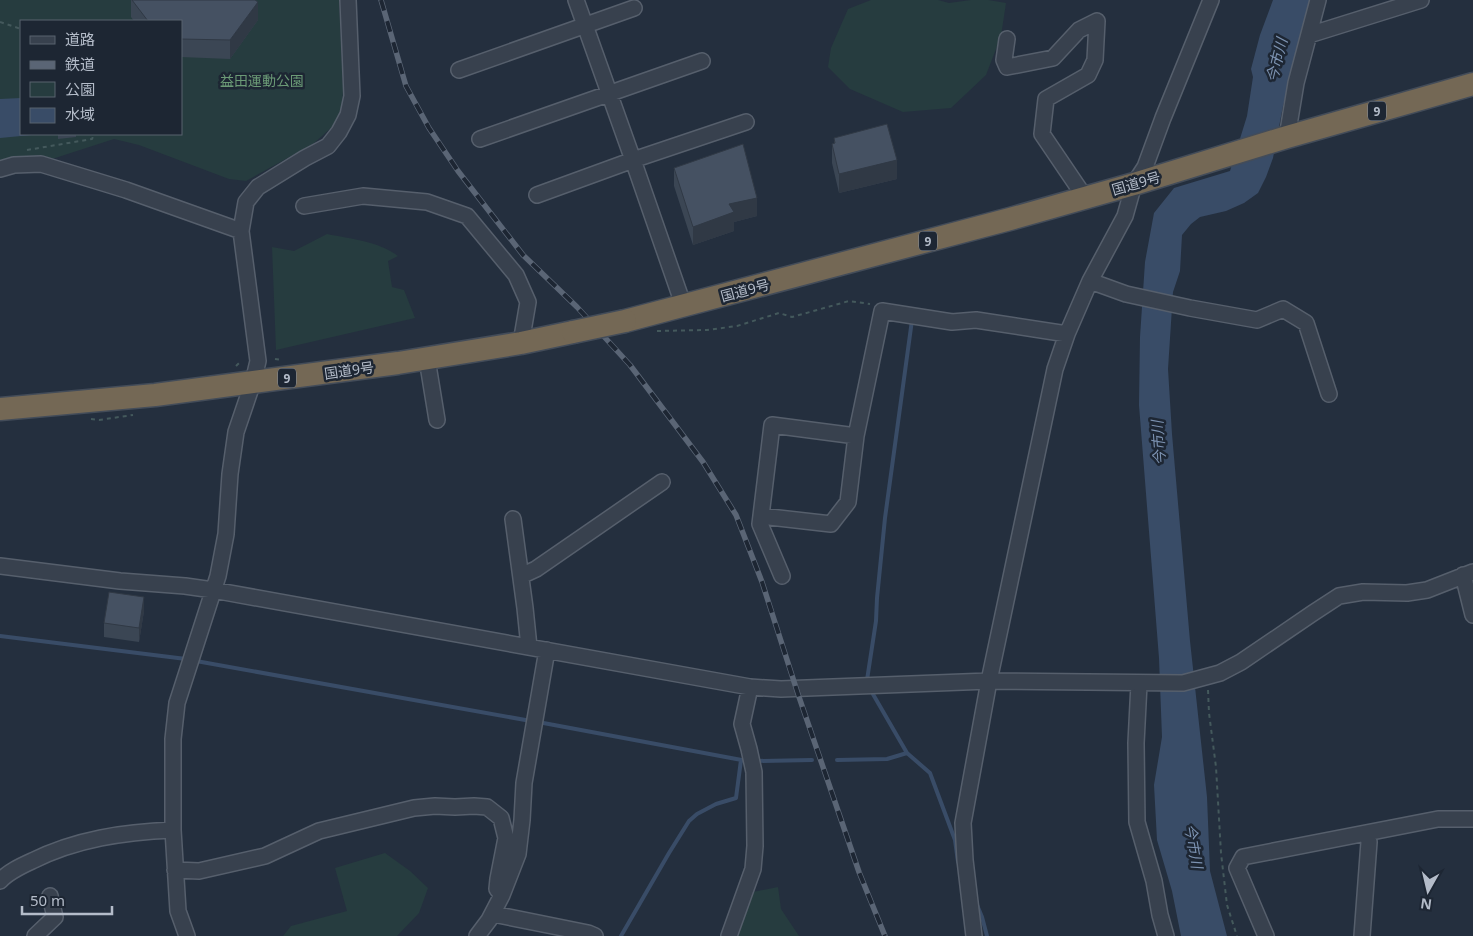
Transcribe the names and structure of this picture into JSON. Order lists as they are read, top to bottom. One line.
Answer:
{"streets":{"highway":["9","国道9号"]},"water":["今市川"],"parks":["益田運動公園"],"legend":["道路","鉄道","公園","水域"],"scale_bar":"50 m","north":"bottom"}
